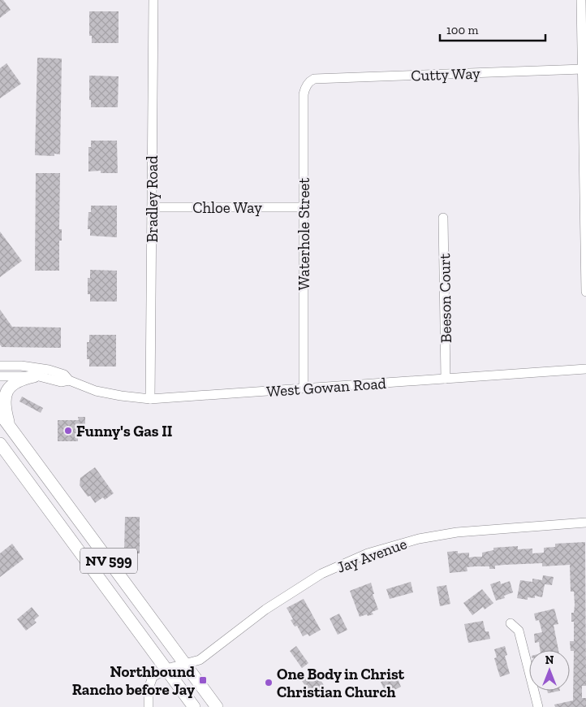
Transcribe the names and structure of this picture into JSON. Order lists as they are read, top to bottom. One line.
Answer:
{"streets":{"main road":["NV 599"],"street":["Cutty Way","Bradley Road","Chloe Way","Waterhole Street","Beeson Court","West Gowan Road","Jay Avenue"]},"crossings":[["Cutty Way","Waterhole Street"],["Bradley Road","Chloe Way"],["Bradley Road","West Gowan Road"],["Chloe Way","Waterhole Street"],["Waterhole Street","West Gowan Road"],["Beeson Court","West Gowan Road"],["Jay Avenue","NV 599"]],"places":{"other":["Funny's Gas II","One Body in Christ Christian Church"],"transit":["Northbound Rancho before Jay"]},"scale_bar":"100 m","north":"top"}
